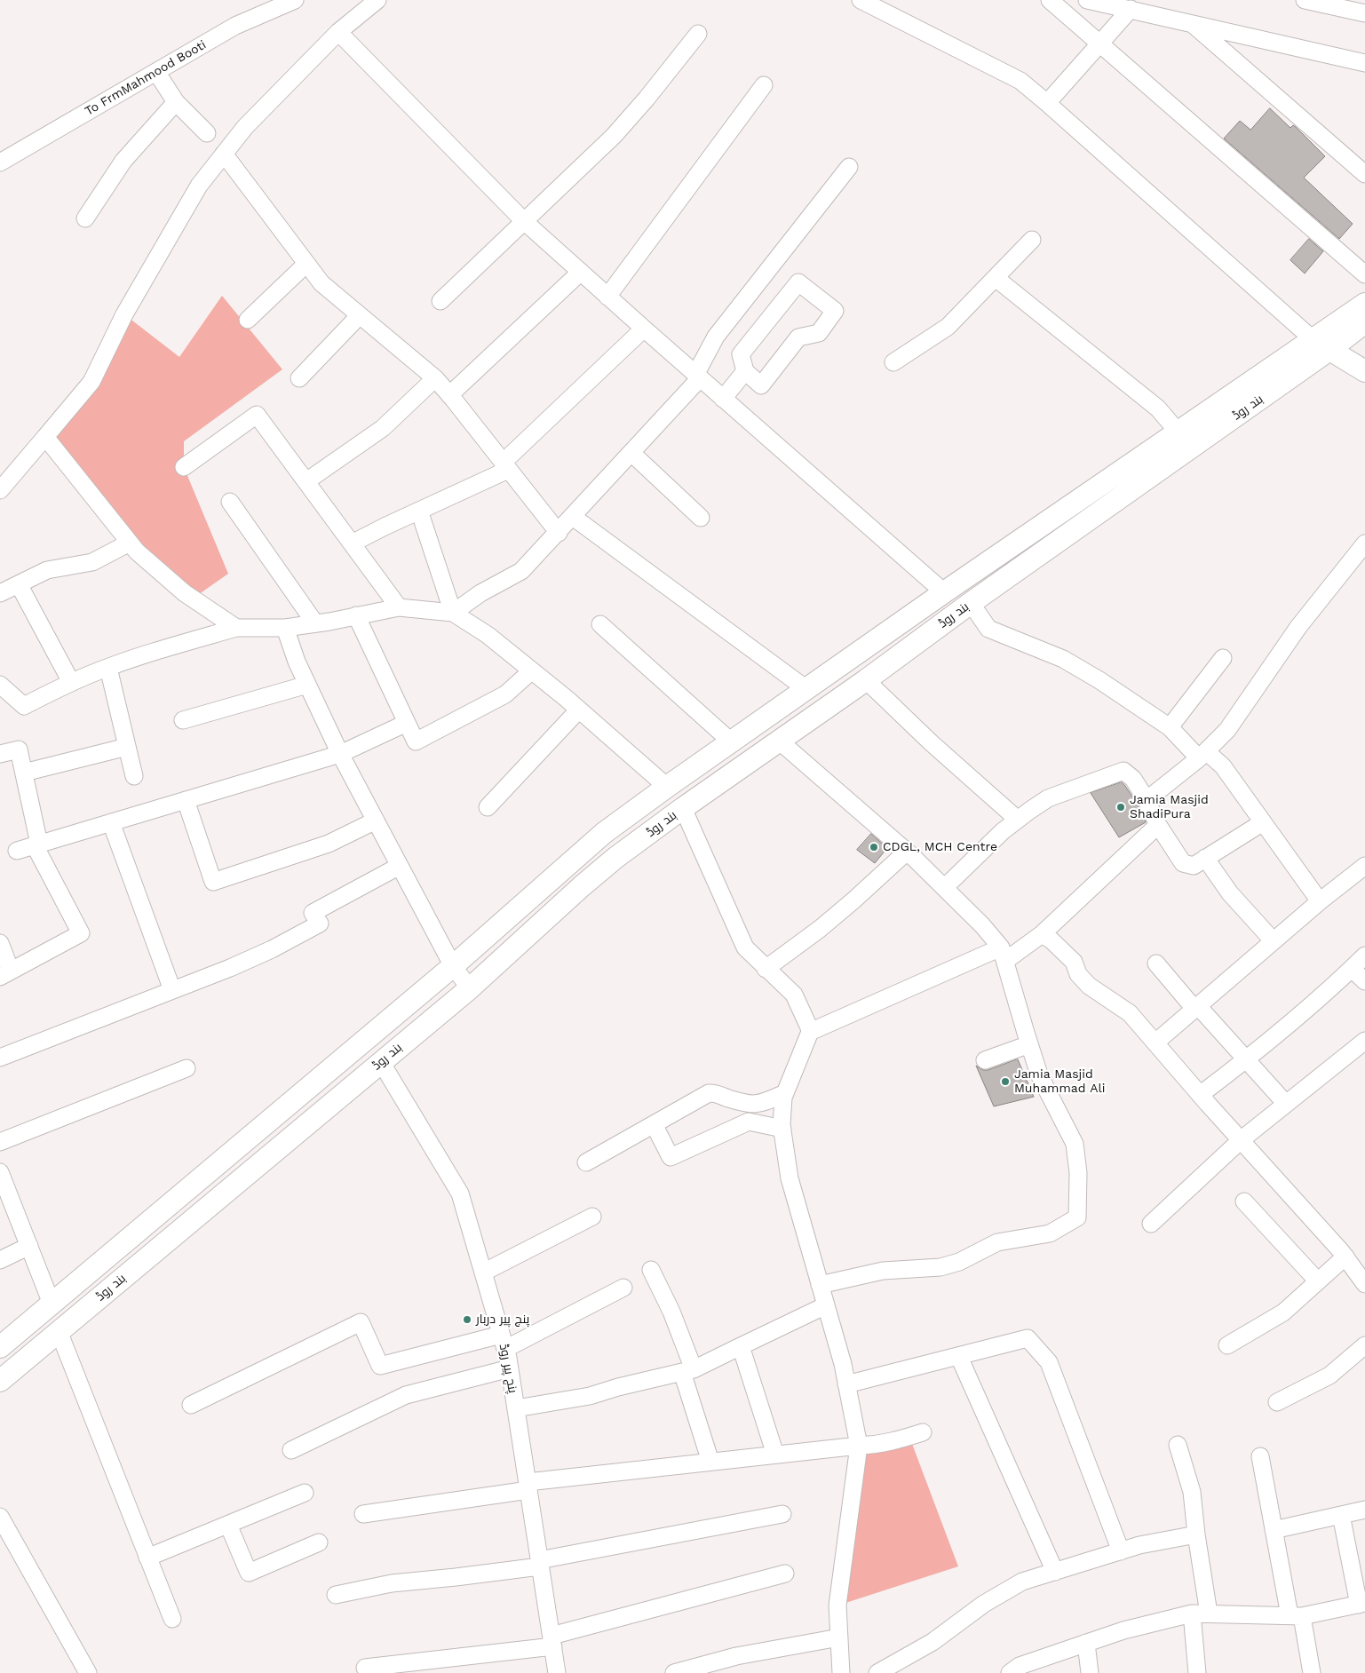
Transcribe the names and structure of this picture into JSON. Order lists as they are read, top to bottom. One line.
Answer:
{"streets":{"main road":["بند روڈ"],"street":["To FrmMahmood Booti","پنج پیر روڈ"]},"crossings":[["بند روڈ","پنج پیر روڈ"]],"places":["Jamia Masjid ShadiPura","CDGL, MCH Centre","Jamia Masjid Muhammad Ali","پنج پیر دربار"]}
